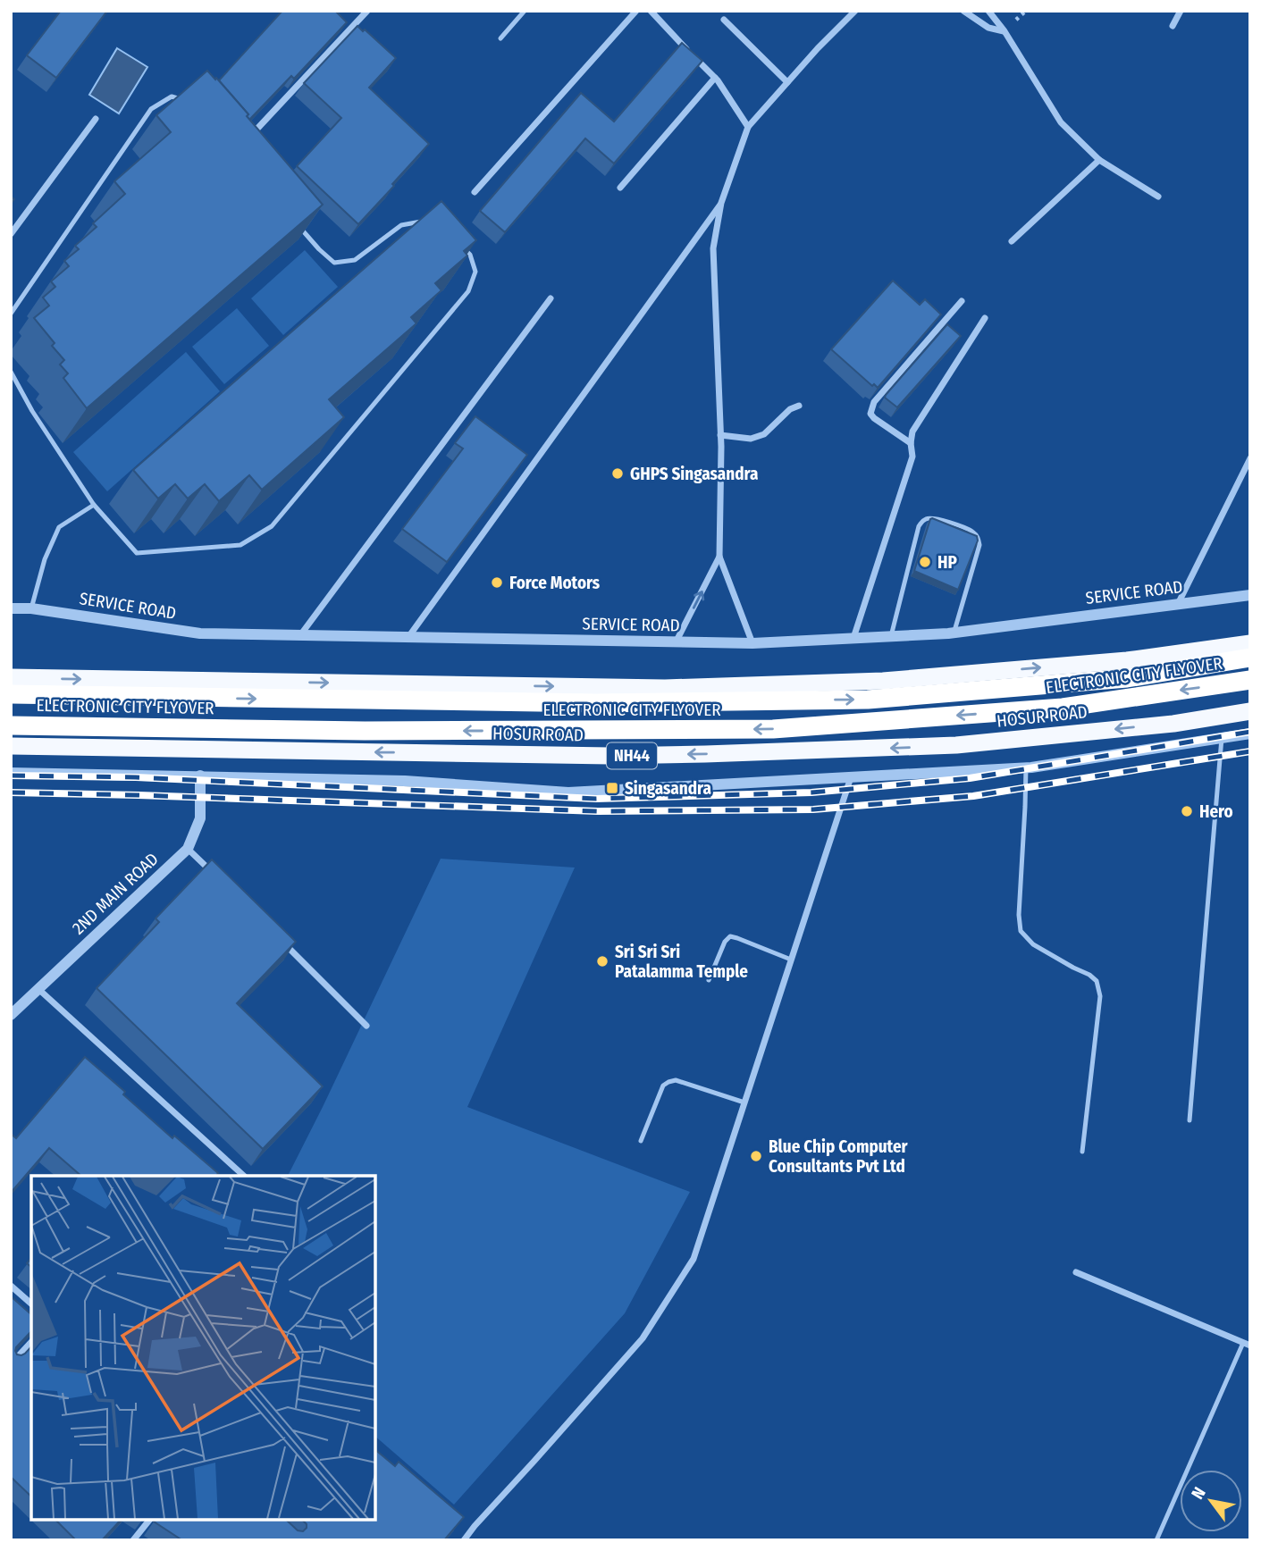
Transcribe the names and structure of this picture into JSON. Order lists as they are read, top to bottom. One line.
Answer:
{"streets":{"highway":["ELECTRONIC CITY FLYOVER","HOSUR ROAD","NH44"],"street":["SERVICE ROAD","2ND MAIN ROAD"]},"places":{"other":["GHPS Singasandra","HP","Force Motors","Hero","Sri Sri Sri Patalamma Temple","Blue Chip Computer Consultants Pvt Ltd"],"transit":["Singasandra"]},"north":"top left"}
